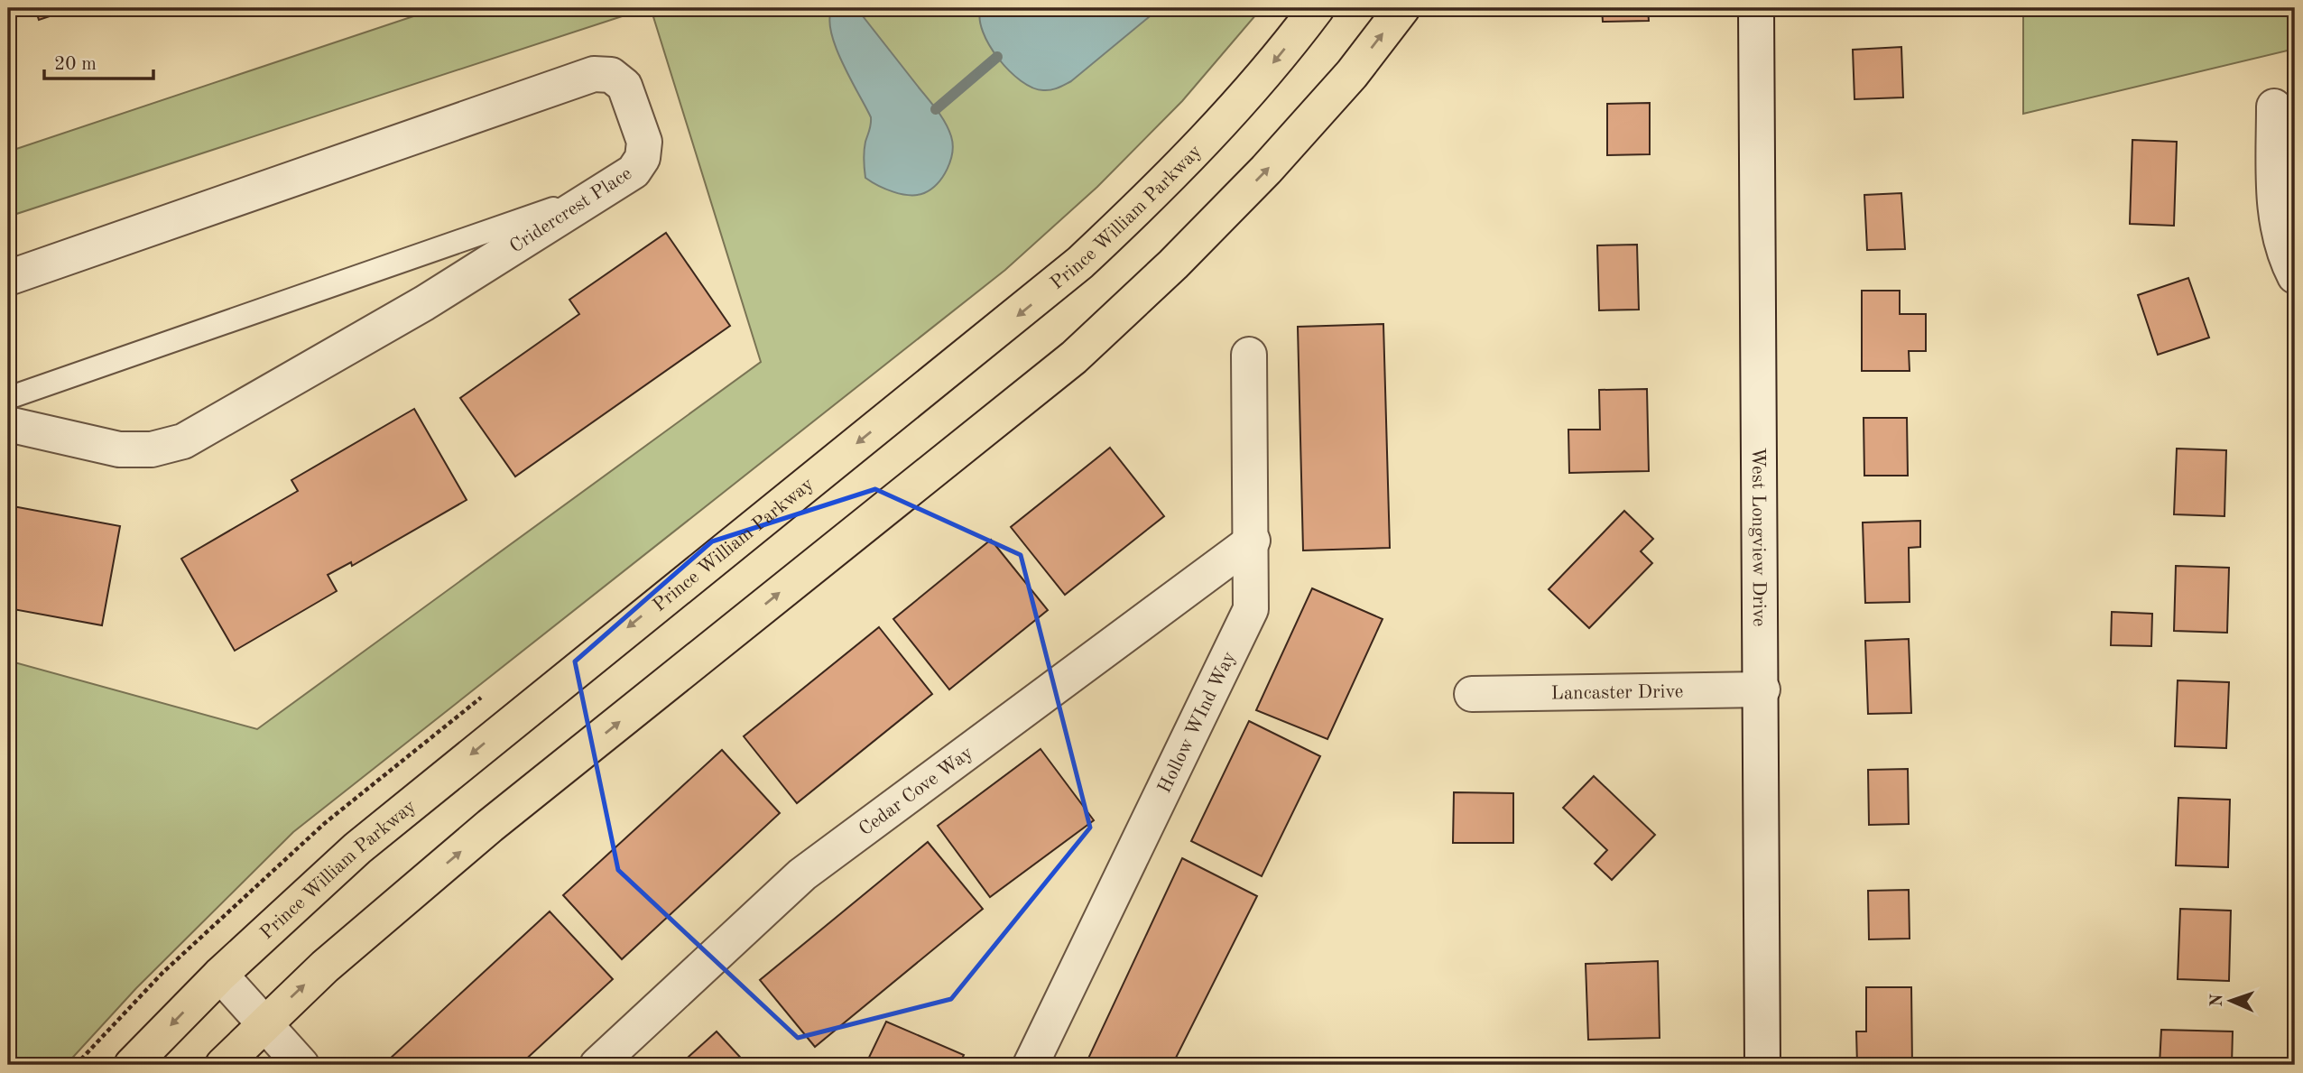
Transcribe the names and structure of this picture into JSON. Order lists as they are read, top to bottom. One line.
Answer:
{"streets":{"main road":["Prince William Parkway"],"street":["Cridercrest Place","West Longview Drive","Lancaster Drive","Hollow WInd Way","Cedar Cove Way"]},"crossings":[["West Longview Drive","Lancaster Drive"],["Hollow WInd Way","Cedar Cove Way"]],"scale_bar":"20 m","north":"left"}
